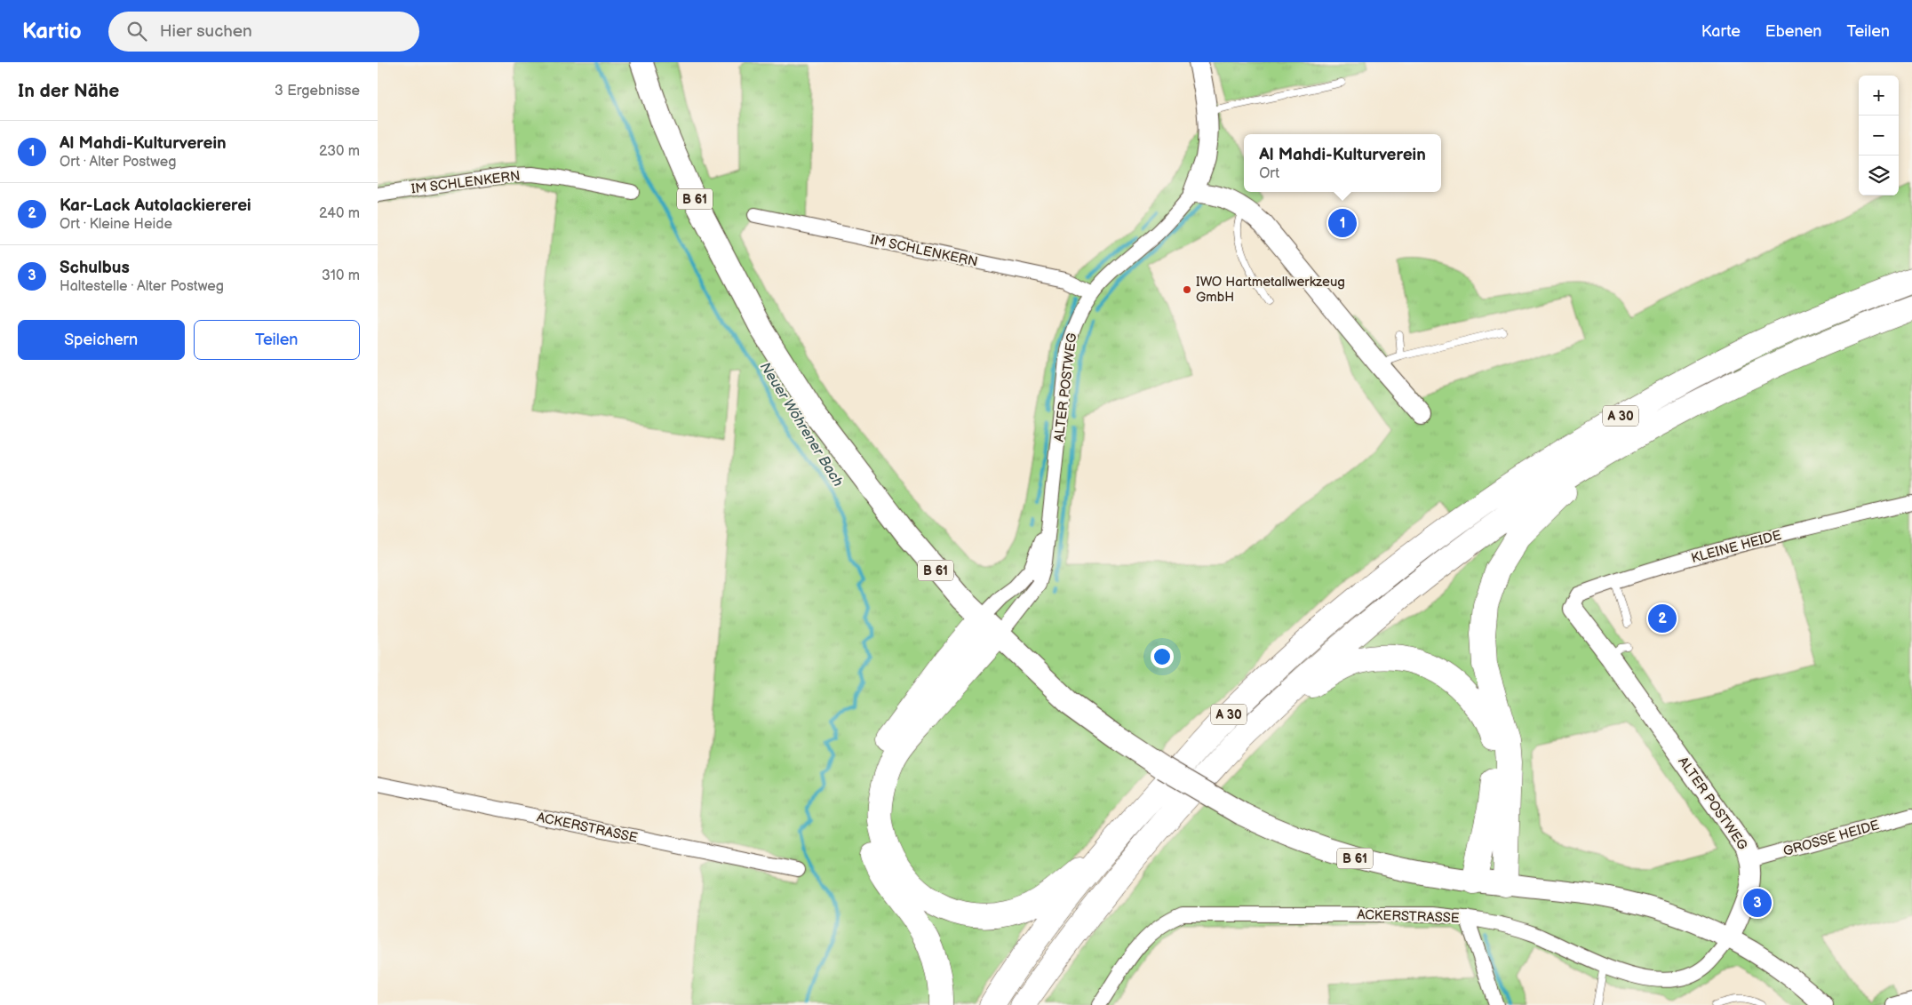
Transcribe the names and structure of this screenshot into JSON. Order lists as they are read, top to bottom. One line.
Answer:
{"streets":{"highway":["A 30"],"main road":["B 61"],"street":["IM SCHLENKERN","ALTER POSTWEG","KLEINE HEIDE","ACKERSTRASSE","GROSSE HEIDE"]},"crossings":[["IM SCHLENKERN","ALTER POSTWEG"],["B 61","ALTER POSTWEG"],["ALTER POSTWEG","KLEINE HEIDE"],["ALTER POSTWEG","ACKERSTRASSE"],["ALTER POSTWEG","GROSSE HEIDE"]],"water":["Neuer Wöhrener Bach"],"places":["IWO Hartmetallwerkzeug GmbH"],"page":{"header":"Kartio","search":"Hier suchen","nav":["Karte","Ebenen","Teilen"],"heading":["In der Nähe","3 Ergebnisse"],"map_buttons":["+","−"],"list":[{"mark":"1","name":"Al Mahdi-Kulturverein","note":"Ort · Alter Postweg","value":"230 m"},{"mark":"2","name":"Kar-Lack Autolackiererei","note":"Ort · Kleine Heide","value":"240 m"},{"mark":"3","name":"Schulbus","note":"Haltestelle · Alter Postweg","value":"310 m"}],"popup":["Al Mahdi-Kulturverein","Ort"],"pins":["1","2","3"],"buttons":["Speichern","Teilen"]}}
